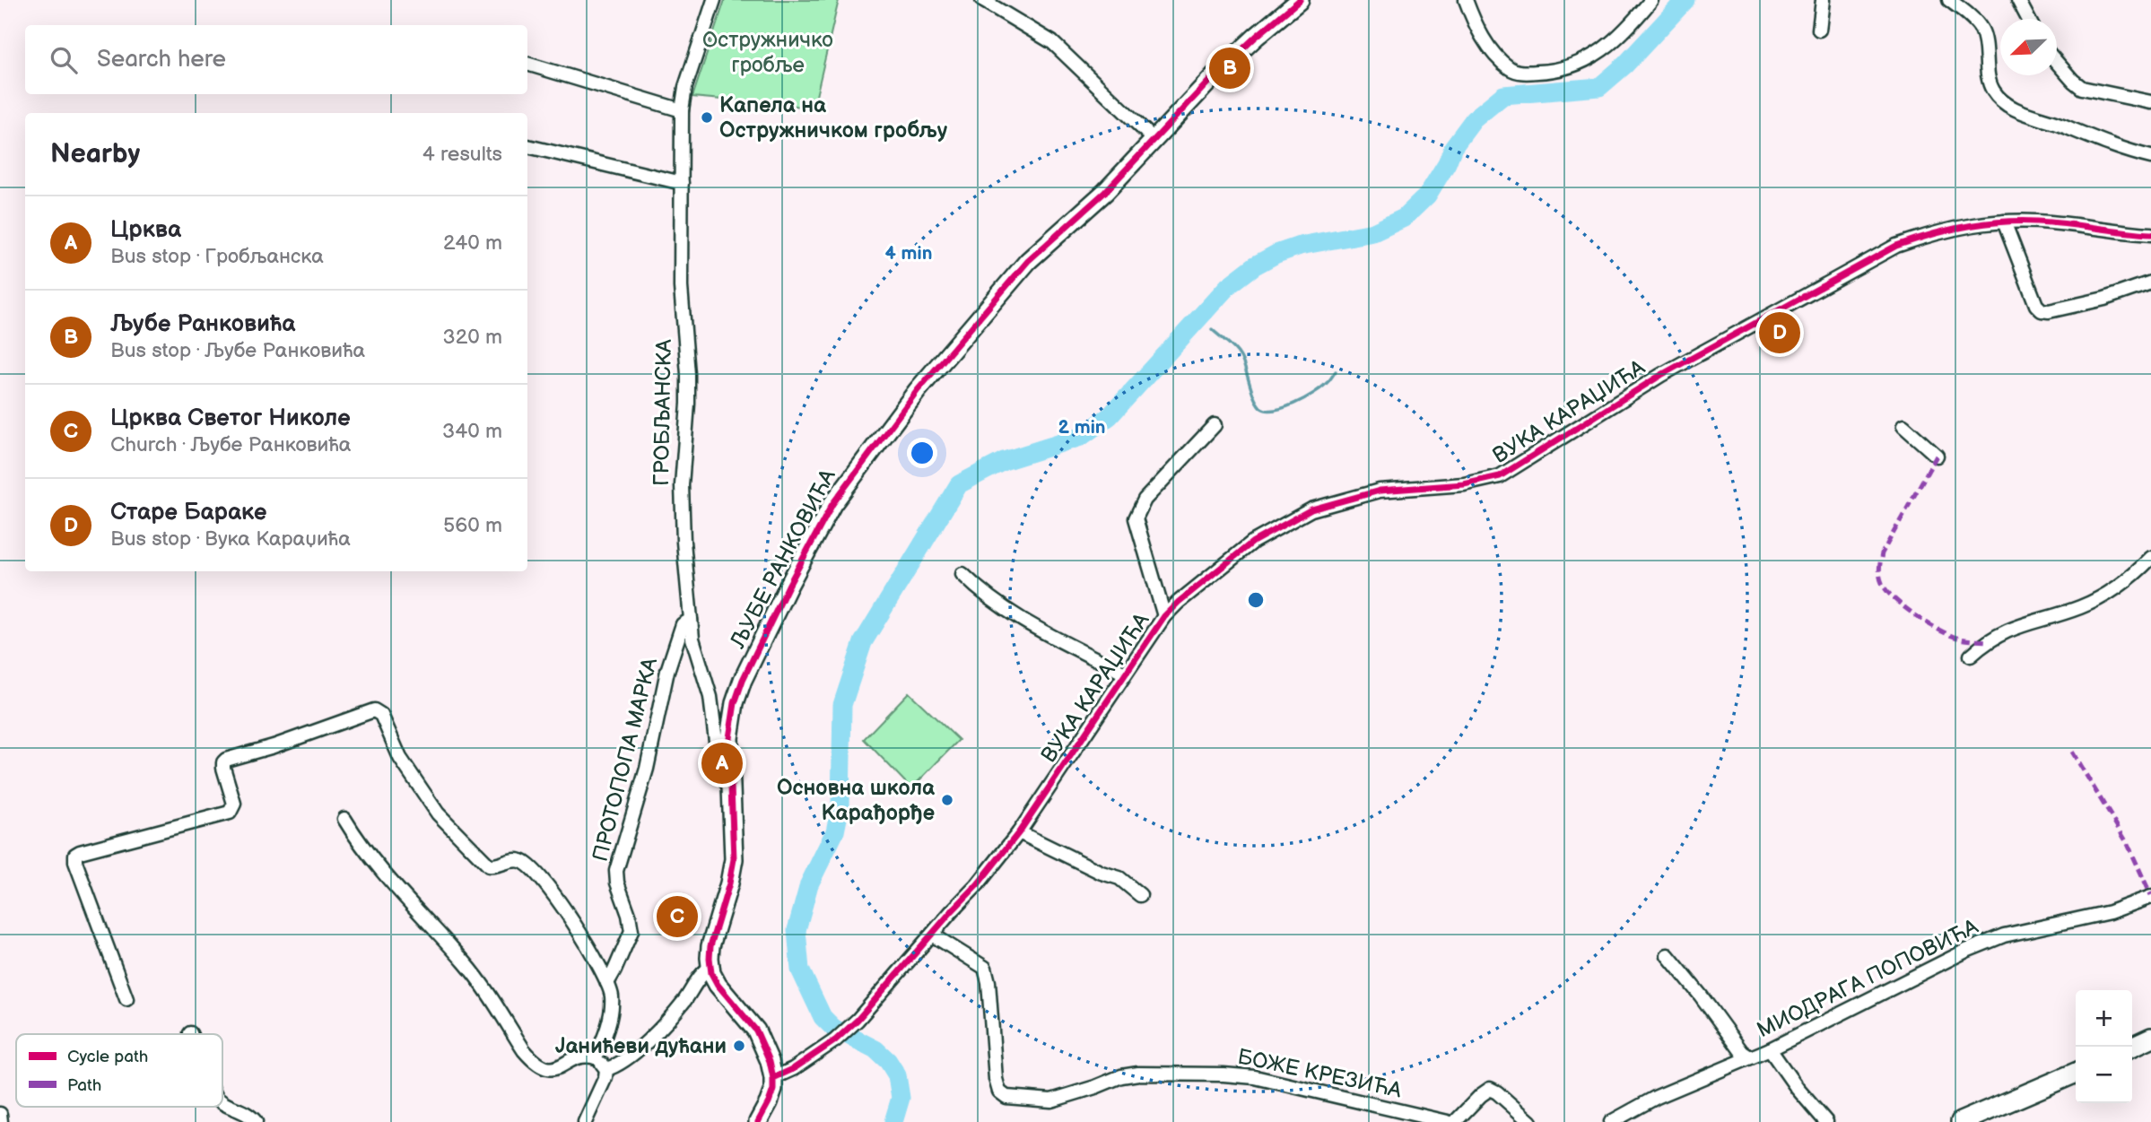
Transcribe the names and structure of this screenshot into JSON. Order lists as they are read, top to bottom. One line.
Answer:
{"streets":{"street":["ВУКА КАРАЏИЋА","ГРОБЉАНСКА","ЉУБЕ РАНКОВИЋА","ПРОТОПОПА МАРКА","МИОДРАГА ПОПОВИЋА","БОЖЕ КРЕЗИЋА"]},"crossings":[["ВУКА КАРАЏИЋА","БОЖЕ КРЕЗИЋА"],["ГРОБЉАНСКА","ЉУБЕ РАНКОВИЋА"],["ГРОБЉАНСКА","ПРОТОПОПА МАРКА"]],"parks":["Остружничко гробље"],"places":["Капела на Остружничком гробљу","Основна школа Карађорђе","Јанићеви дућани"],"legend":["Cycle path","Path"],"north":"bottom left","page":{"search":"Search here","pins":["B","D","A","C"],"heading":["Nearby","4 results"],"list":[{"mark":"A","name":"Црква","note":"Bus stop · Гробљанска","value":"240 m"},{"mark":"B","name":"Љубе Ранковића","note":"Bus stop · Љубе Ранковића","value":"320 m"},{"mark":"C","name":"Црква Светог Николе","note":"Church · Љубе Ранковића","value":"340 m"},{"mark":"D","name":"Старе Бараке","note":"Bus stop · Вука Караџића","value":"560 m"}],"map_buttons":["+","−"]},"rings":["4 min","2 min"]}
